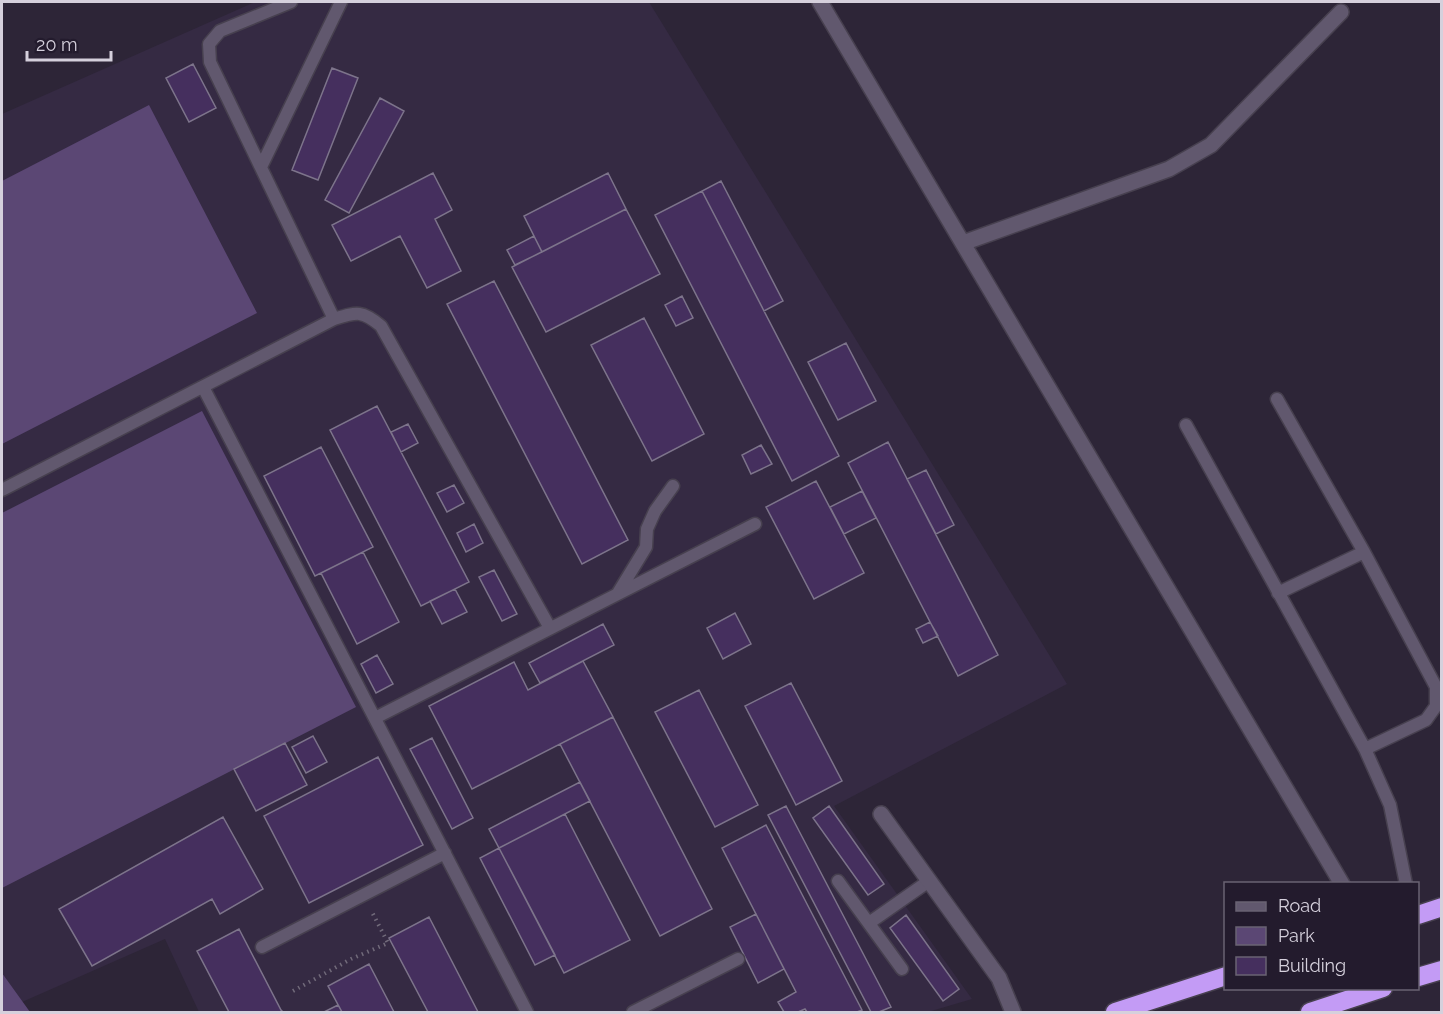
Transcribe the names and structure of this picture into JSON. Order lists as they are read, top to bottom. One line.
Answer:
{"legend":["Road","Park","Building"],"scale_bar":"20 m"}
